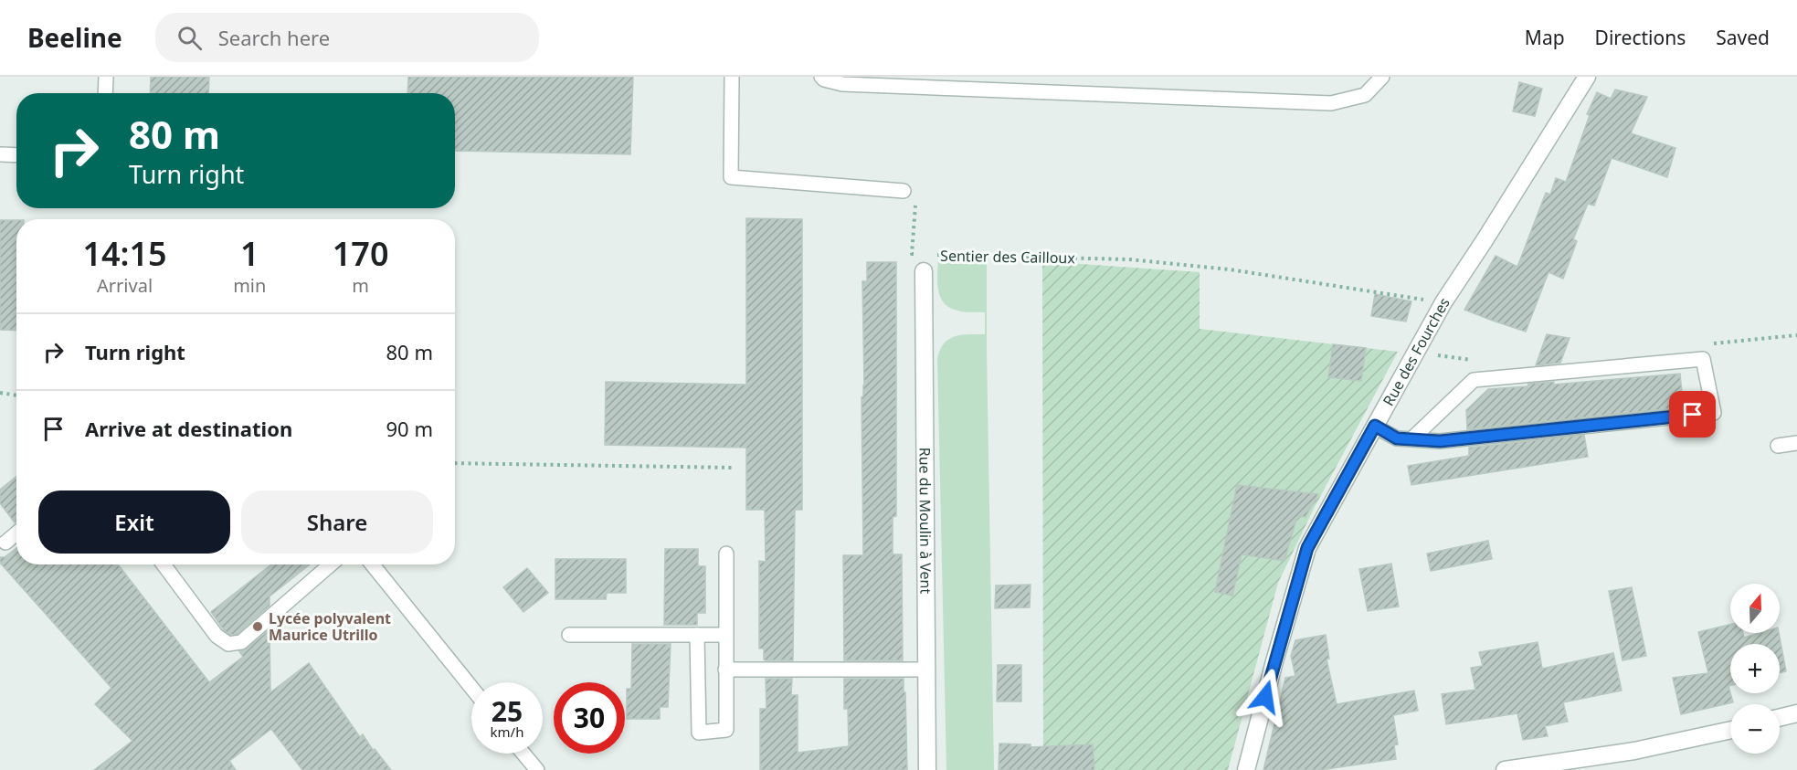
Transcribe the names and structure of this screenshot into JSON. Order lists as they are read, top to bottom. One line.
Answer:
{"streets":{"street":["Rue des Fourches","Rue du Moulin à Vent"],"path":["Sentier des Cailloux"]},"crossings":[["Sentier des Cailloux","Rue des Fourches"],["Sentier des Cailloux","Rue du Moulin à Vent"]],"places":["Lycée polyvalent Maurice Utrillo"],"north":"top","page":{"header":"Beeline","search":"Search here","nav":["Map","Directions","Saved"],"turn":["80 m","Turn right"],"eta":["14:15","Arrival","1","min","170","m"],"list":[{"name":"Turn right","value":"80 m"},{"name":"Arrive at destination","value":"90 m"}],"buttons":["Exit","Share"],"map_buttons":["+","−"],"speed":"25 km/h","limit":"30"}}
